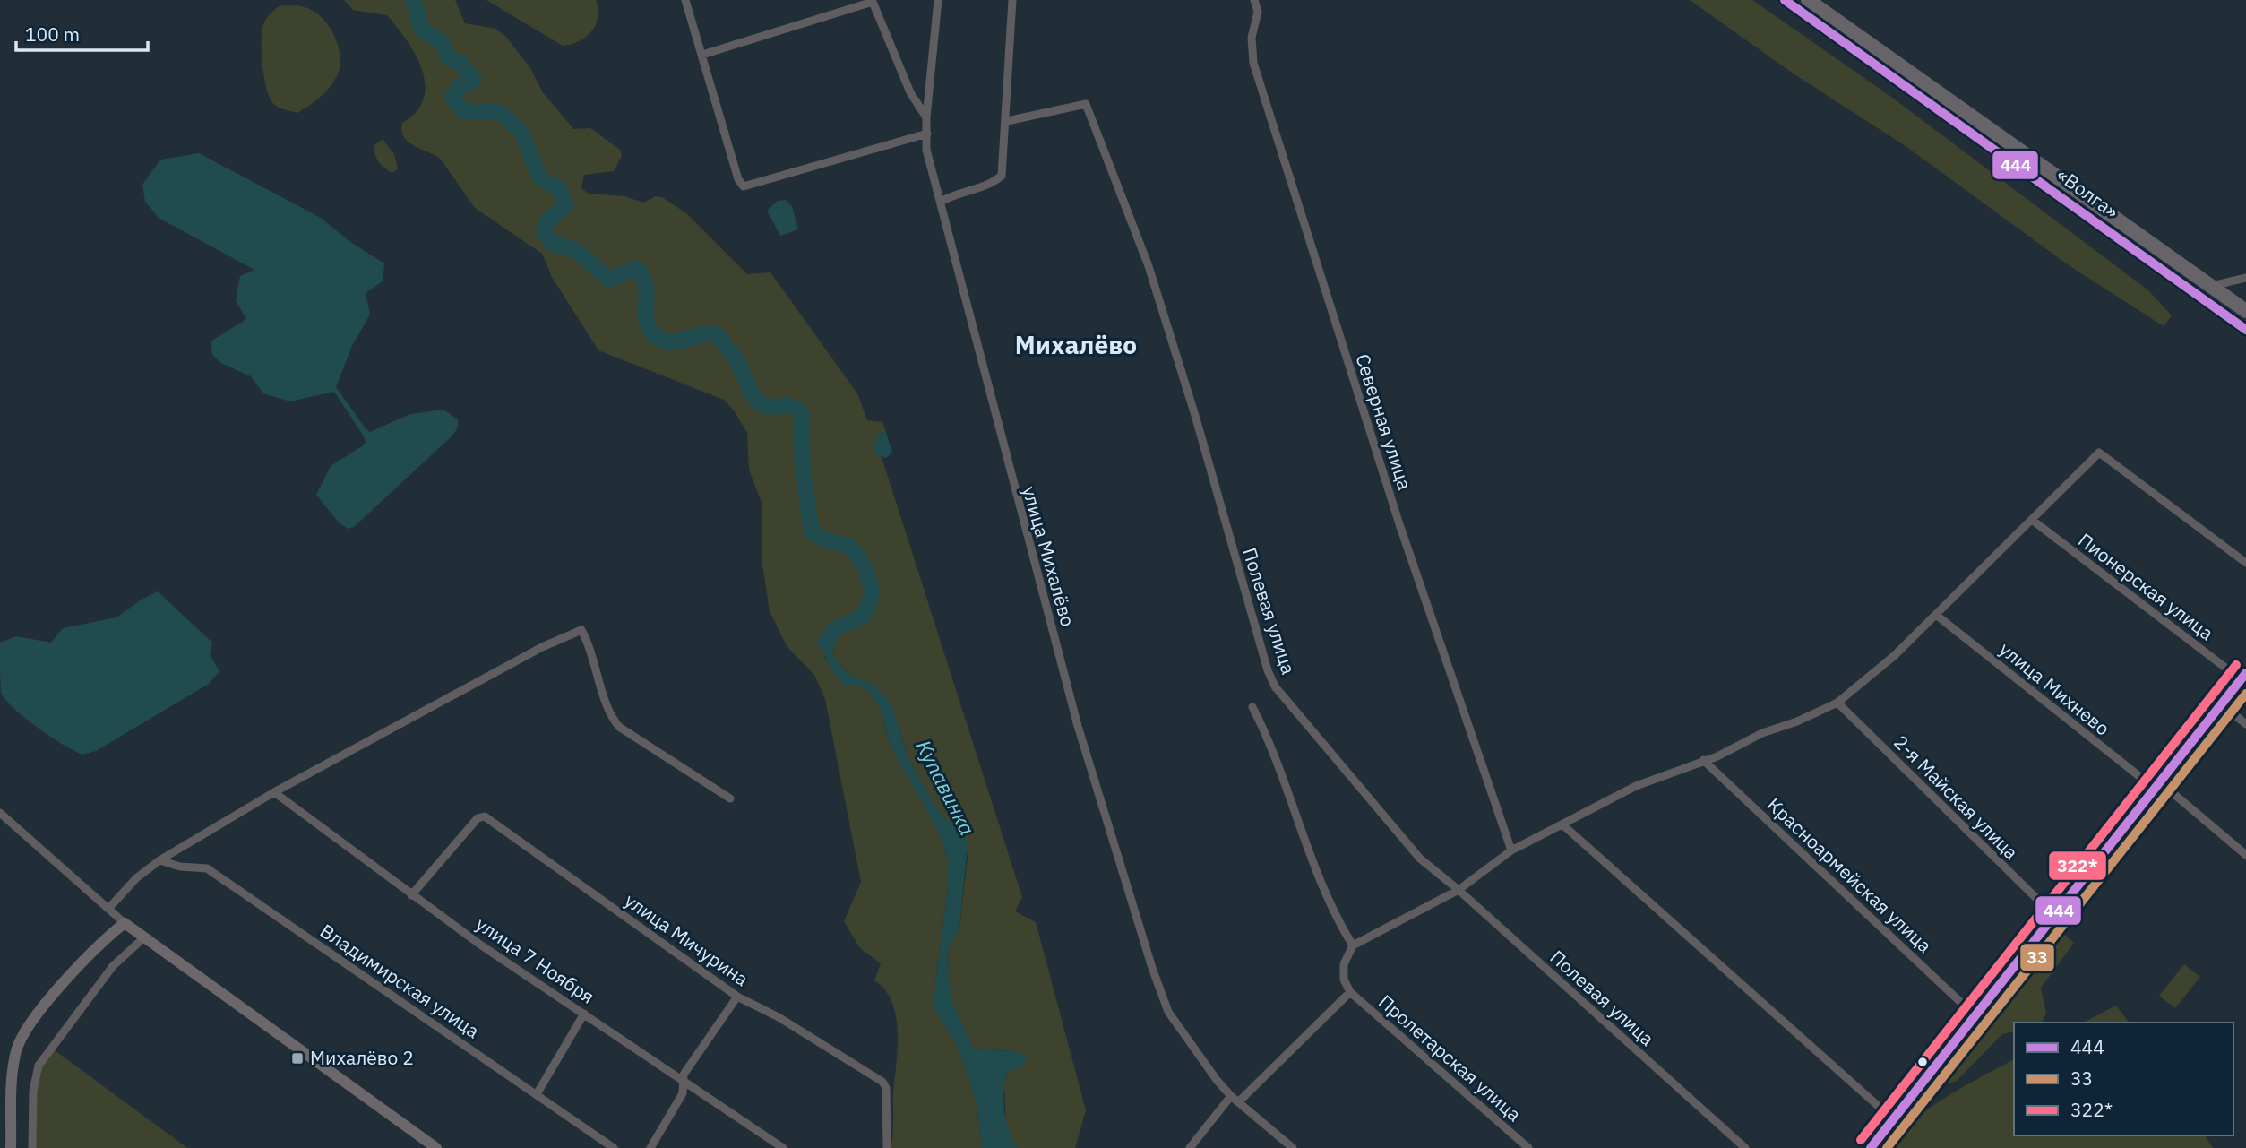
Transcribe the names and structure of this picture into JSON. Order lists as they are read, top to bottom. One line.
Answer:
{"streets":{"highway":["«Волга»"],"street":["Северная улица","улица Михалёво","Пионерская улица","Полевая улица","улица Михнево","2-я Майская улица","Красноармейская улица","улица Мичурина","улица 7 Ноября","Владимирская улица","Пролетарская улица"]},"crossings":[["улица Мичурина","улица 7 Ноября"]],"districts":["Михалёво"],"water":["Купавинка"],"places":{"transit":["Михалёво 2"]},"lines":["transit line 444","transit line 322*","transit line 33"],"legend":["444","33","322*"],"scale_bar":"100 m"}
